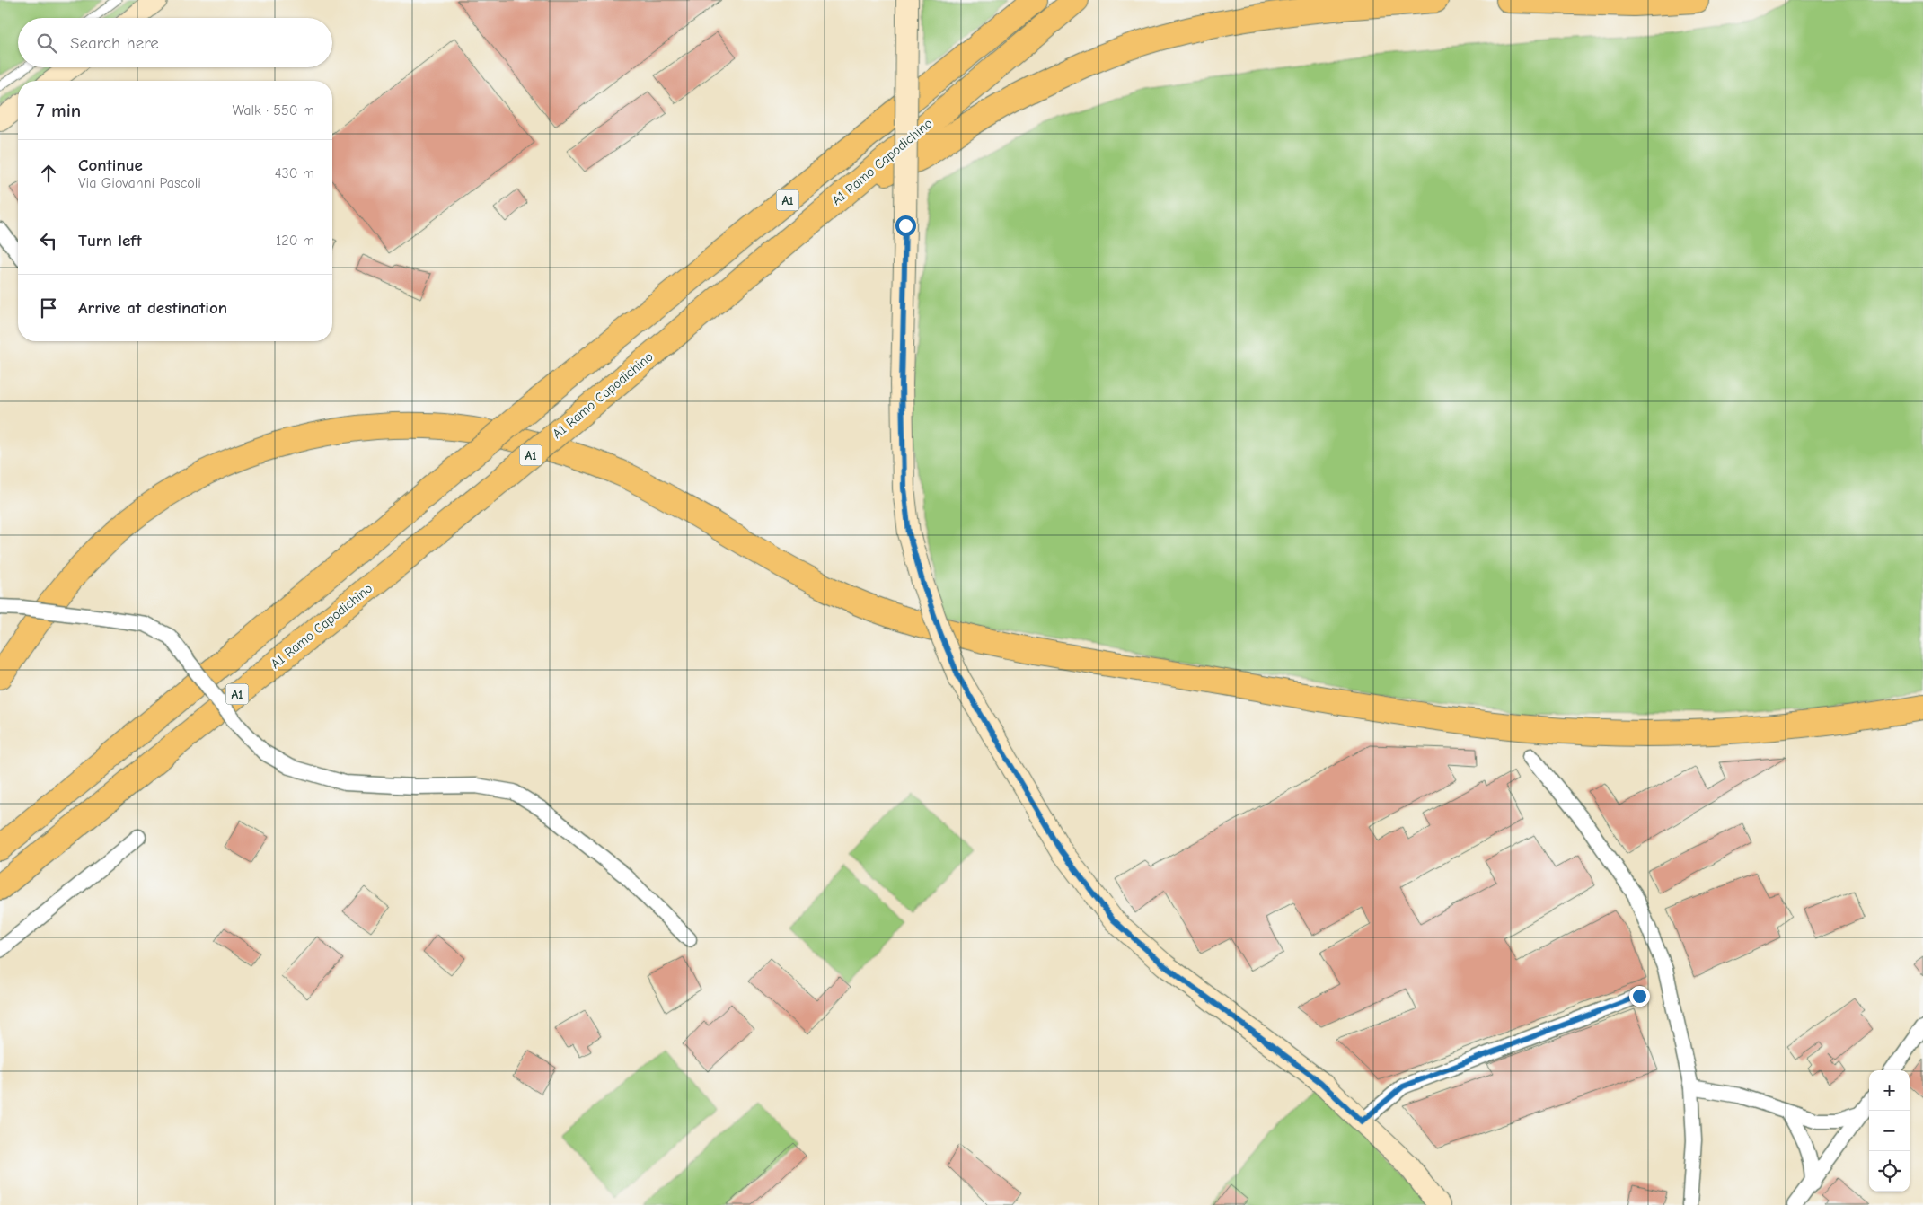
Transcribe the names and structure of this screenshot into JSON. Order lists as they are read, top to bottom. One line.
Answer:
{"streets":{"highway":["A1 Ramo Capodichino","A1"]},"page":{"search":"Search here","heading":["7 min","Walk · 550 m"],"list":[["Continue","Via Giovanni Pascoli","430 m"],["Turn left","120 m"],"Arrive at destination"],"map_buttons":["+","−"]}}
